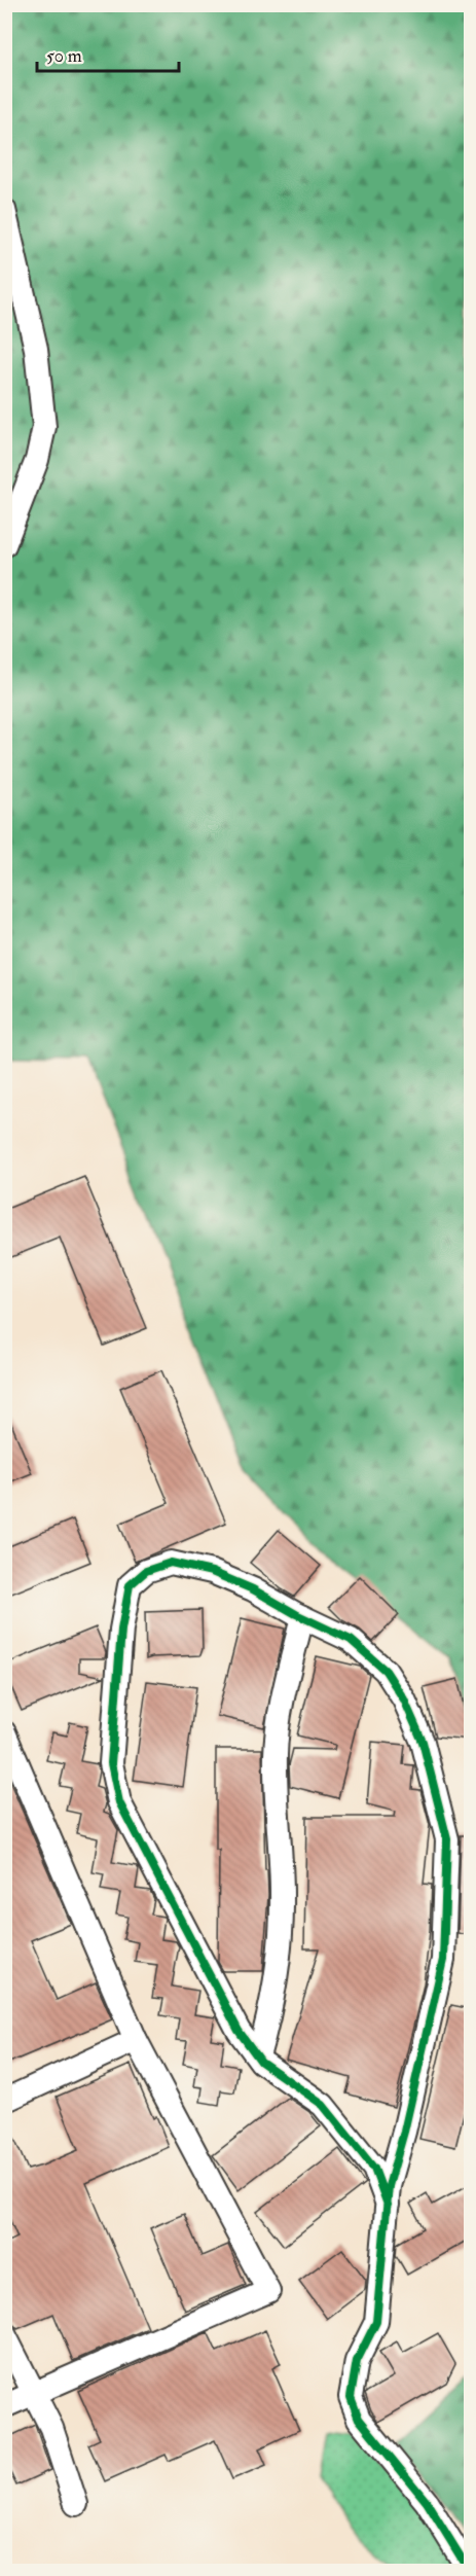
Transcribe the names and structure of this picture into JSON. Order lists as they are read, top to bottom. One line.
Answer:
{"scale_bar":"50 m"}
